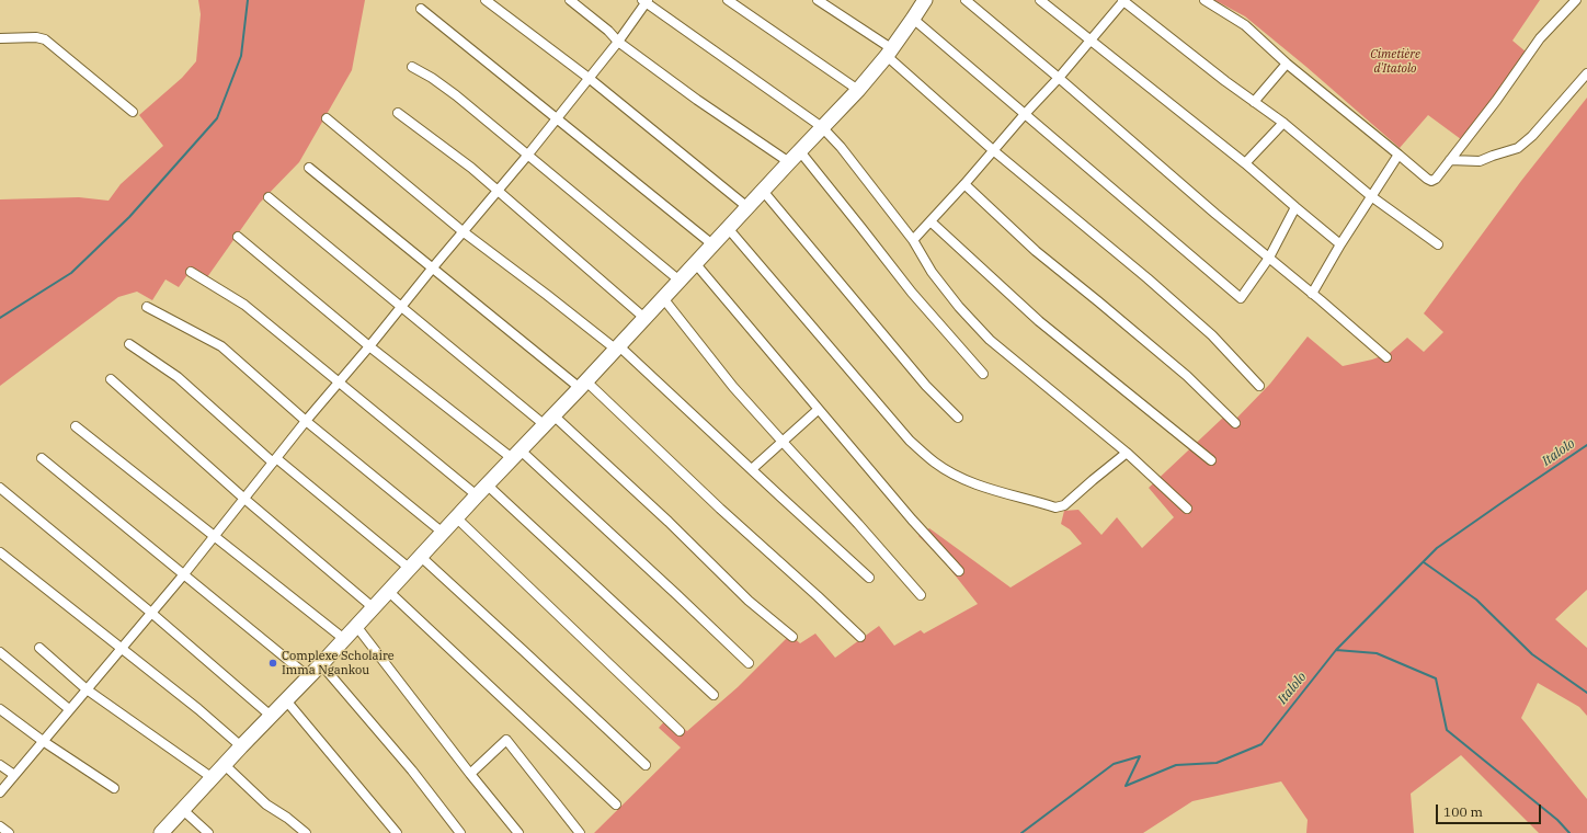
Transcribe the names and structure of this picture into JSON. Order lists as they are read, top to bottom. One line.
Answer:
{"water":["Italolo"],"parks":["Cimetière d'Itatolo"],"places":["Complexe Scholaire Imma Ngankou"],"scale_bar":"100 m"}
